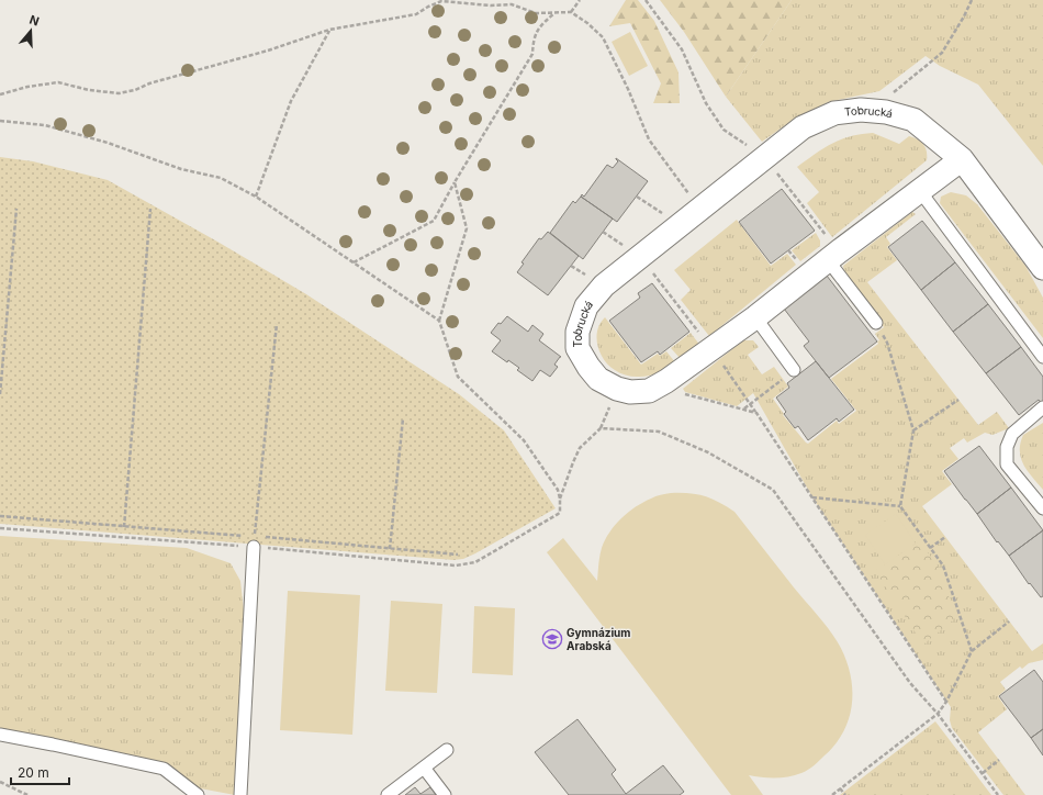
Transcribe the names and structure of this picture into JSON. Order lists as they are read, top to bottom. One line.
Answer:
{"streets":{"street":["Tobrucká"]},"places":{"school or university":["Gymnázium Arabská"]},"scale_bar":"20 m","north":"top"}
